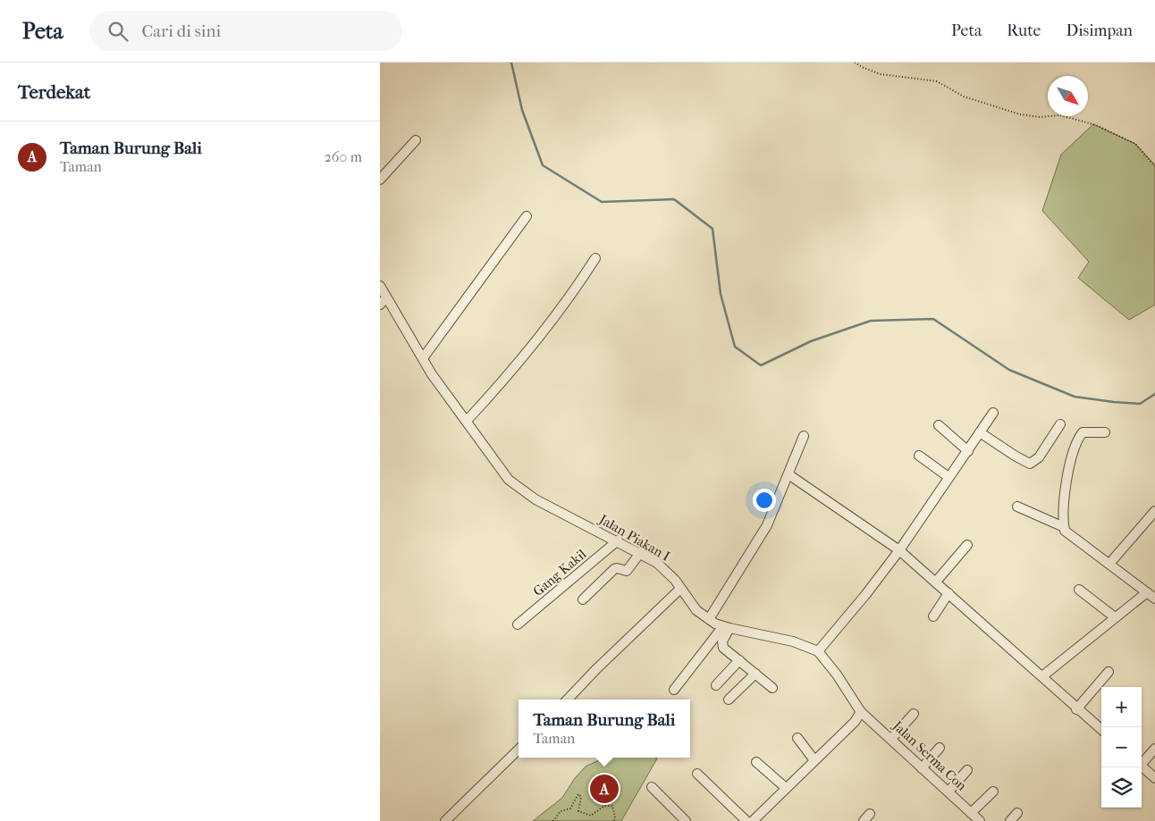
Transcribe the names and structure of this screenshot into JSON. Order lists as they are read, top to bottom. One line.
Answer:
{"streets":{"street":["Jalan Piakan I","Gang Kakil","Jalan Serma Con"]},"crossings":[["Jalan Piakan I","Gang Kakil"],["Jalan Piakan I","Jalan Serma Con"]],"north":"bottom right","page":{"header":"Peta","search":"Cari di sini","nav":["Peta","Rute","Disimpan"],"heading":"Terdekat","list":[{"mark":"A","name":"Taman Burung Bali","note":"Taman","value":"260 m"}],"map_buttons":["+","−"],"popup":["Taman Burung Bali","Taman"],"pins":"A"}}
